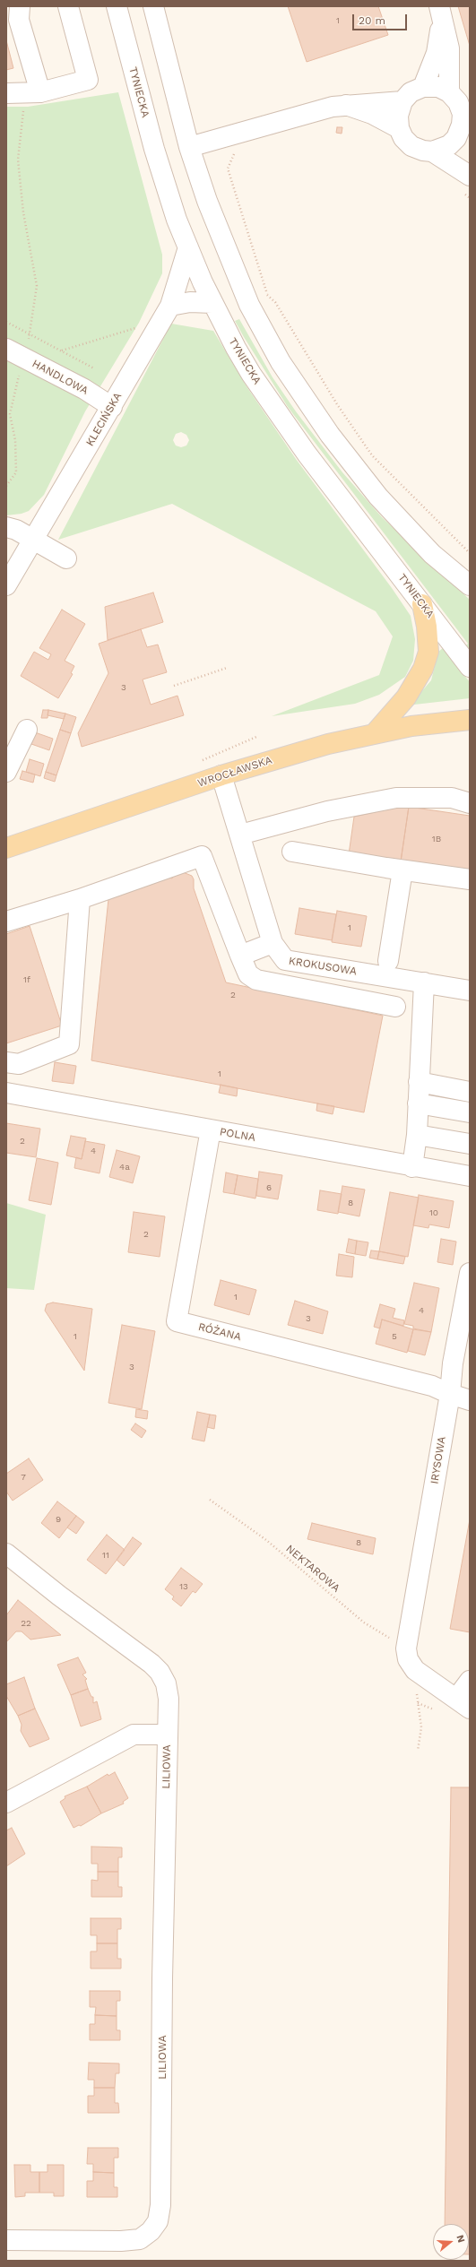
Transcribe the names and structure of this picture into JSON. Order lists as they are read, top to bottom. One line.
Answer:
{"streets":{"main road":["WROCŁAWSKA"],"street":["TYNIECKA","HANDLOWA","KLECIŃSKA","KROKUSOWA","POLNA","RÓŻANA","IRYSOWA","LILIOWA"],"path":["NEKTAROWA"]},"crossings":[["TYNIECKA","KLECIŃSKA"],["HANDLOWA","KLECIŃSKA"],["WROCŁAWSKA","KROKUSOWA"],["POLNA","RÓŻANA"],["RÓŻANA","IRYSOWA"],["IRYSOWA","NEKTAROWA"]],"house_numbers":["1","3","1B","1","1f","2","1","2","4","4a","6","8","10","2","1","4","3","1","5","3","7","9","8","11","13","22"],"scale_bar":"20 m","north":"right"}
